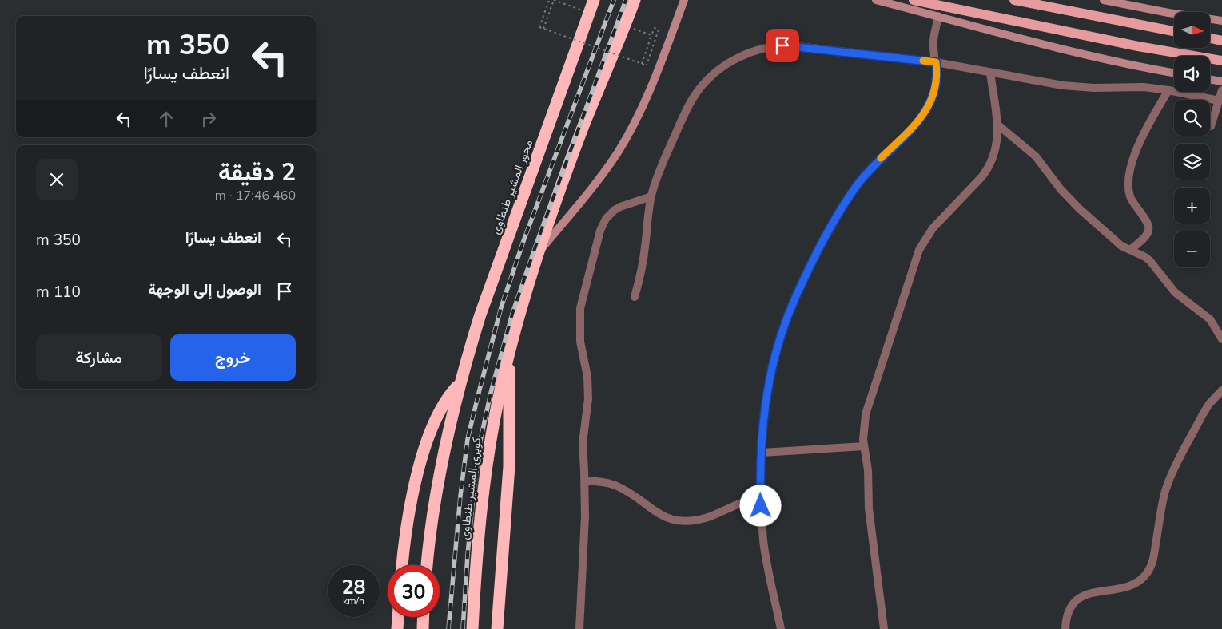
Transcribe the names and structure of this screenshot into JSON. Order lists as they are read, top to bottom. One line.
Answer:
{"streets":{"highway":["محور المشير طنطاوى","كوبرى المشير طنطاوى"]},"north":"right","page":{"map_buttons":["+","−"],"turn":["350 m","انعطف يسارًا"],"heading":["2 دقيقة","460 m · 17:46"],"list":[{"name":"انعطف يسارًا","value":"350 m"},{"name":"الوصول إلى الوجهة","value":"110 m"}],"buttons":["خروج","مشاركة"],"speed":"28 km/h","limit":"30"}}
